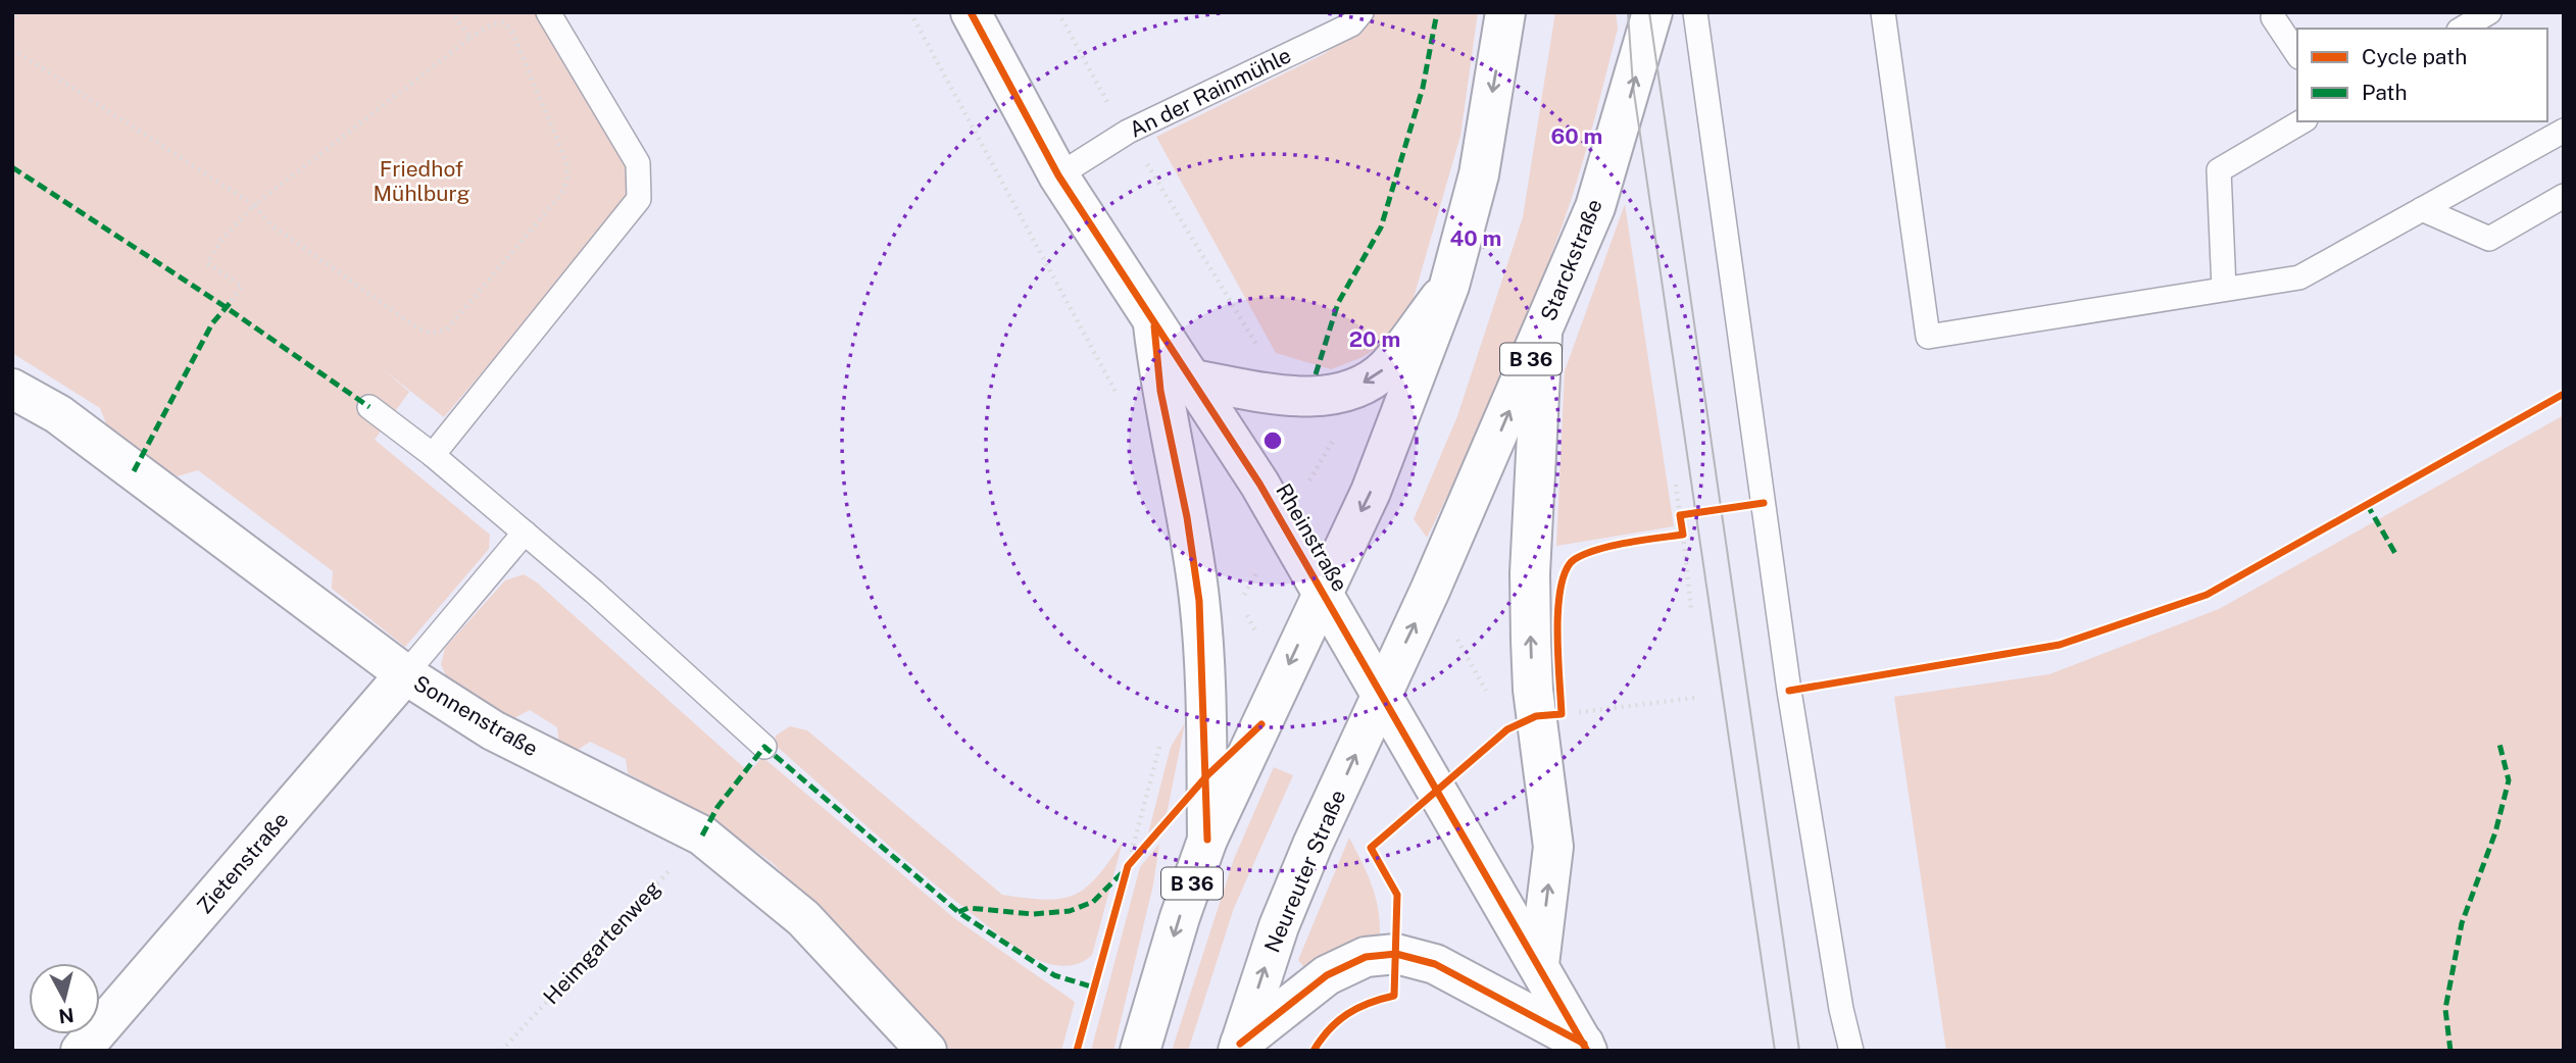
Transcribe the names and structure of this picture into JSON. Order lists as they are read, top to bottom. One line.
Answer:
{"streets":{"main road":["Starckstraße","B 36","Rheinstraße","Sonnenstraße","Zietenstraße","Neureuter Straße"],"lane":["An der Rainmühle"],"path":["Heimgartenweg"]},"crossings":[["An der Rainmühle","Rheinstraße"],["Starckstraße","Rheinstraße"],["Starckstraße","Neureuter Straße"],["B 36","Rheinstraße"],["Rheinstraße","Neureuter Straße"],["Sonnenstraße","Zietenstraße"],["Sonnenstraße","Heimgartenweg"]],"parks":["Friedhof Mühlburg"],"legend":["Cycle path","Path"],"north":"bottom","rings":["60 m","40 m","20 m"]}
